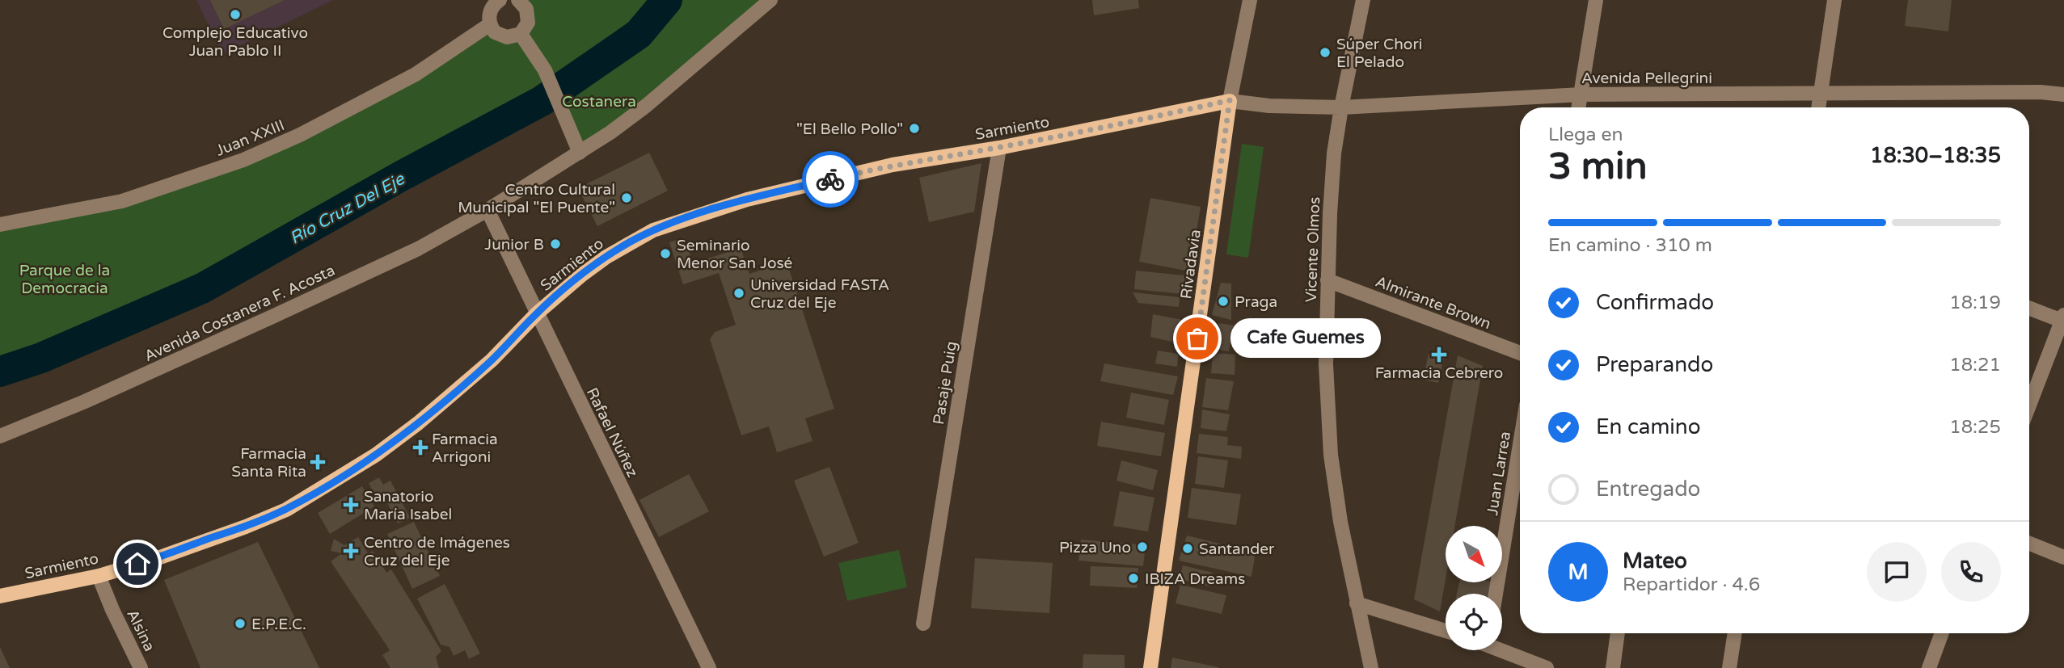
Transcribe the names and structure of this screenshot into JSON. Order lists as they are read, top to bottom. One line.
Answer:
{"streets":{"main road":["Sarmiento","Rivadavia"],"street":["Avenida Pellegrini","Juan XXIII","Vicente Olmos","Almirante Brown","Avenida Costanera F. Acosta","Pasaje Puig","Rafael Núñez","Juan Larrea","Alsina"]},"crossings":[["Avenida Pellegrini","Sarmiento"],["Avenida Pellegrini","Vicente Olmos"],["Avenida Pellegrini","Rivadavia"],["Sarmiento","Rivadavia"],["Sarmiento","Pasaje Puig"],["Sarmiento","Rafael Núñez"],["Sarmiento","Alsina"],["Vicente Olmos","Almirante Brown"],["Avenida Costanera F. Acosta","Rafael Núñez"]],"water":["Río Cruz Del Eje"],"parks":["Costanera","Parque de la Democracia"],"places":{"other":["Complejo Educativo Juan Pablo II","Súper Chori El Pelado","\"El Bello Pollo\"","Centro Cultural Municipal \"El Puente\"","Junior B","Seminario Menor San José","Universidad FASTA Cruz del Eje","Praga","Cafe Guemes","Pizza Uno","Santander","IBIZA Dreams","E.P.E.C."],"health":["Farmacia Cebrero","Farmacia Arrigoni","Farmacia Santa Rita","Sanatorio María Isabel","Centro de Imágenes Cruz del Eje"]},"north":"bottom right","page":{"heading":["3 min","Llega en","18:30–18:35"],"panel":["Mateo","Repartidor · 4.6"],"bar":"En camino · 310 m","list":[["Confirmado","18:19"],["Preparando","18:21"],["En camino","18:25"],"Entregado"],"bubble":"Cafe Guemes","round":"M"}}
